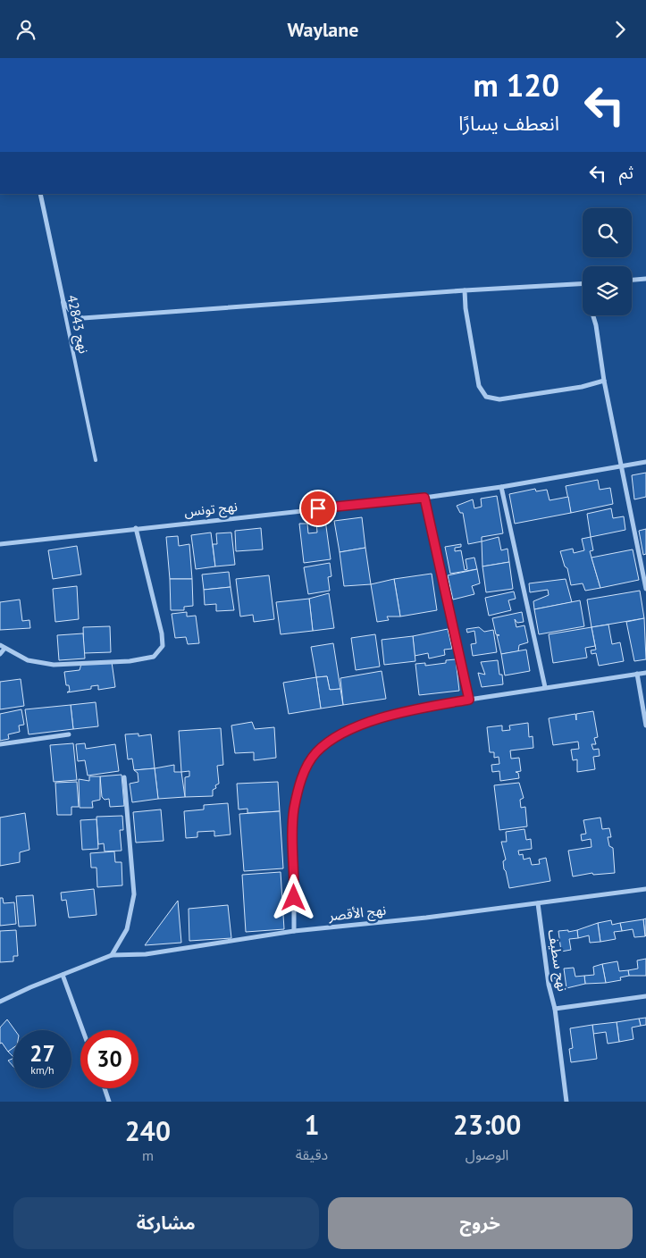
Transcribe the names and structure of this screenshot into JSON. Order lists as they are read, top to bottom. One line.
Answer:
{"streets":{"street":["نهج تونس","نهج الأقصر","نهج سطيف"],"lane":["نهج 42843"]},"crossings":[["نهج الأقصر","نهج سطيف"]],"page":{"header":"Waylane","turn":["120 m","انعطف يسارًا"],"then":"ثم","speed":"27 km/h","limit":"30","eta":["23:00","الوصول","1","دقيقة","240","m"],"buttons":["خروج","مشاركة"]}}
